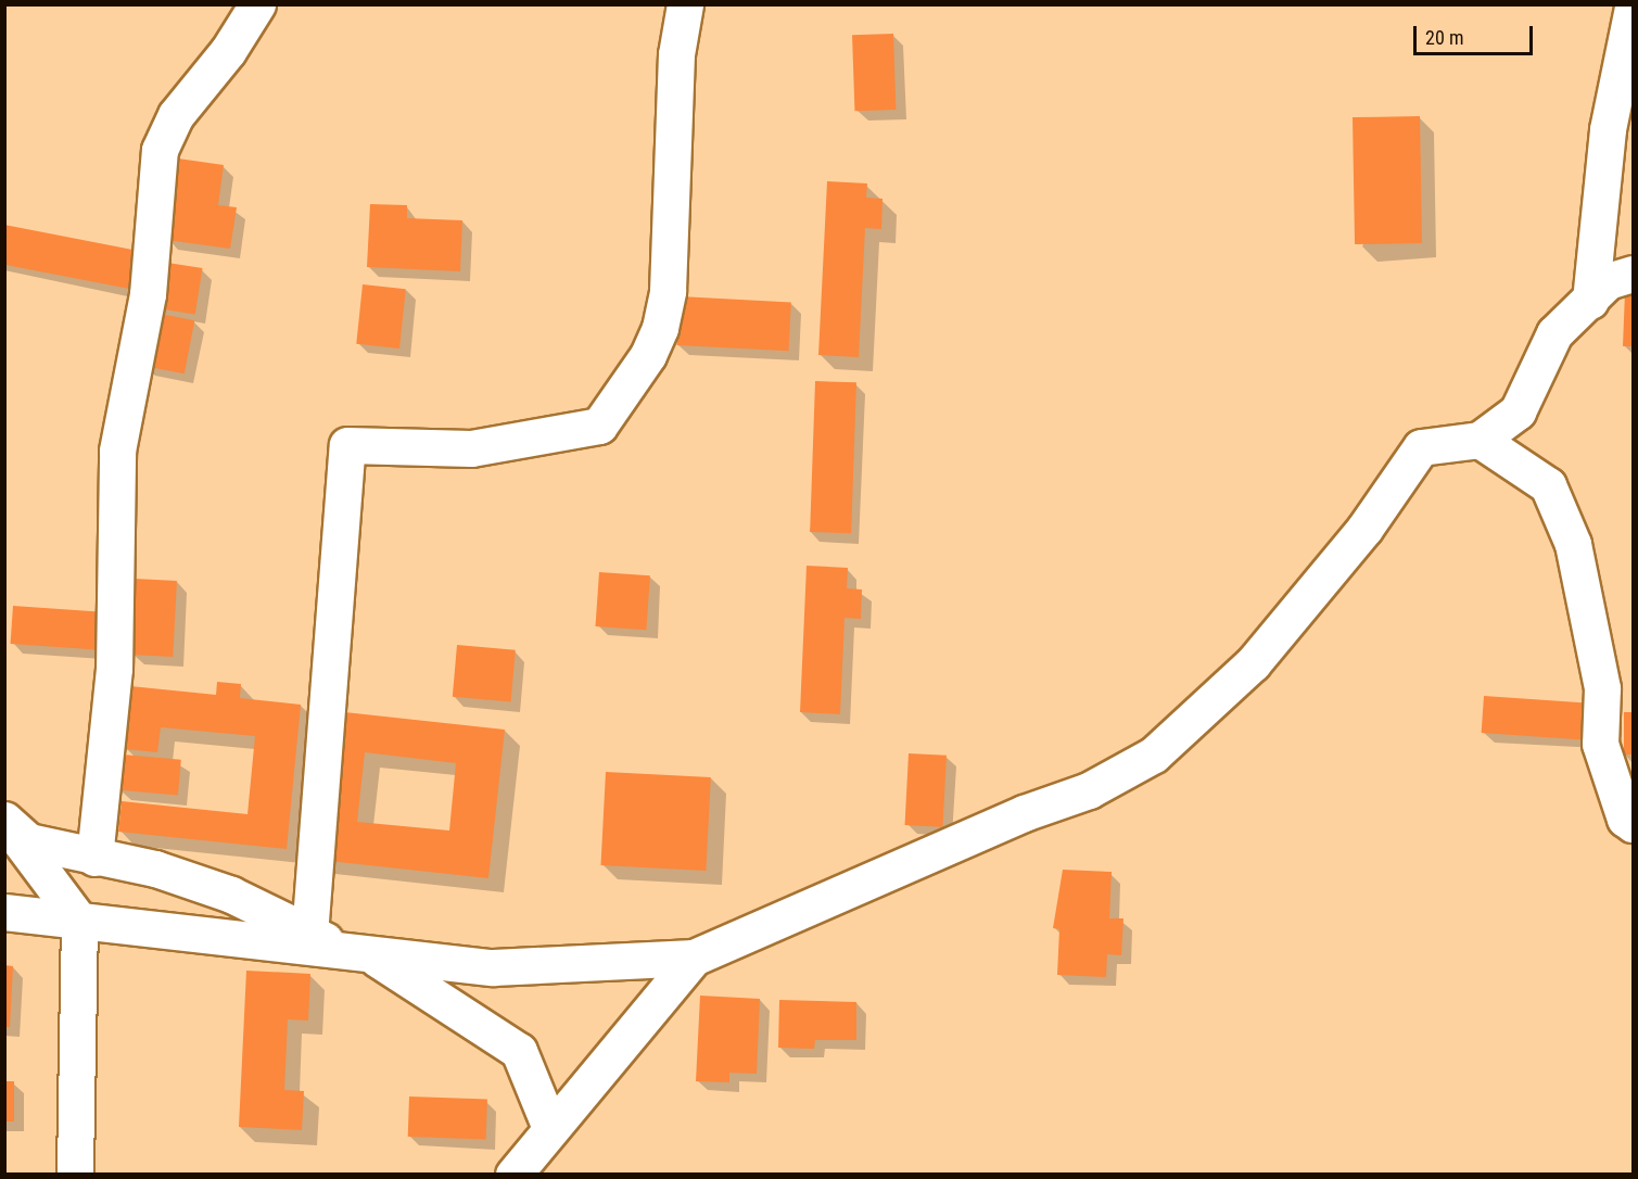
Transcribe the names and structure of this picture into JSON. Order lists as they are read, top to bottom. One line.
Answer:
{"scale_bar":"20 m"}
